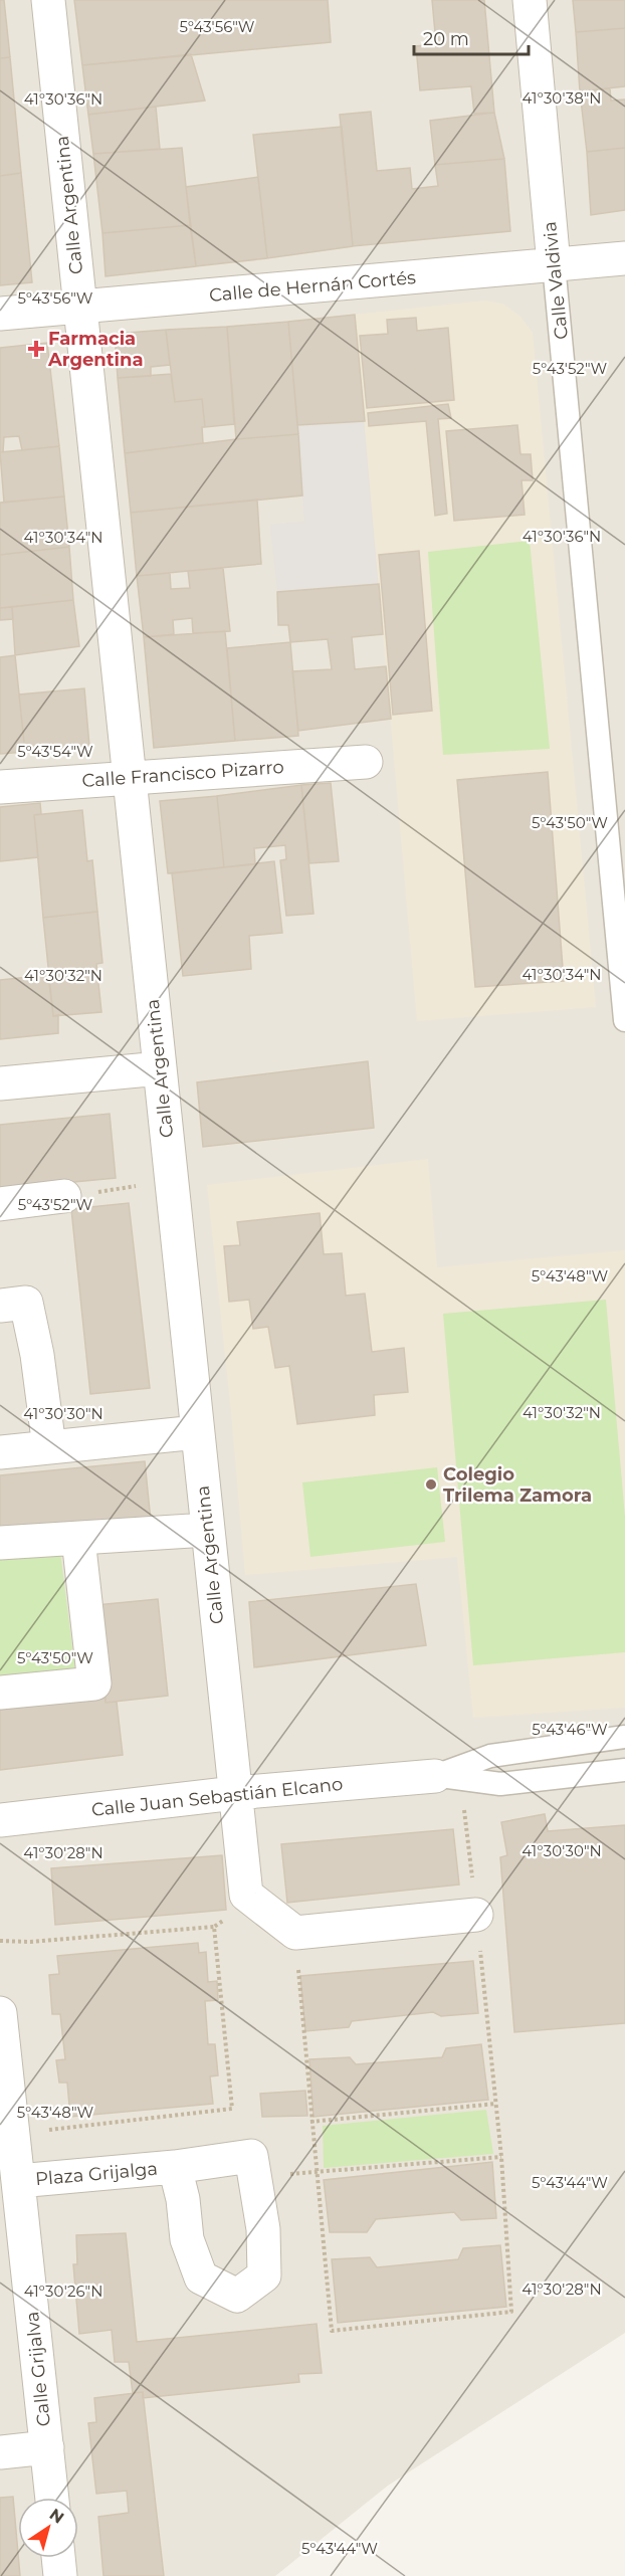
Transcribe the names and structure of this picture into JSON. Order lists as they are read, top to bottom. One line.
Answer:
{"streets":{"street":["Calle Argentina","Calle Valdivia","Calle de Hernán Cortés","Calle Francisco Pizarro","Calle Juan Sebastián Elcano","Plaza Grijalga","Calle Grijalva"]},"crossings":[["Calle Argentina","Calle de Hernán Cortés"],["Calle Argentina","Calle Francisco Pizarro"],["Calle Argentina","Calle Juan Sebastián Elcano"],["Calle Valdivia","Calle de Hernán Cortés"],["Plaza Grijalga","Calle Grijalva"]],"places":{"health":["Farmacia Argentina"],"other":["Colegio Trilema Zamora"]},"scale_bar":"20 m","north":"top right","coordinates":["5°43'56\"W","41°30'38\"N","41°30'36\"N","5°43'52\"W","41°30'34\"N","5°43'54\"W","5°43'50\"W","41°30'32\"N","5°43'48\"W","41°30'30\"N","5°43'46\"W","41°30'28\"N","5°43'44\"W","41°30'26\"N"]}
